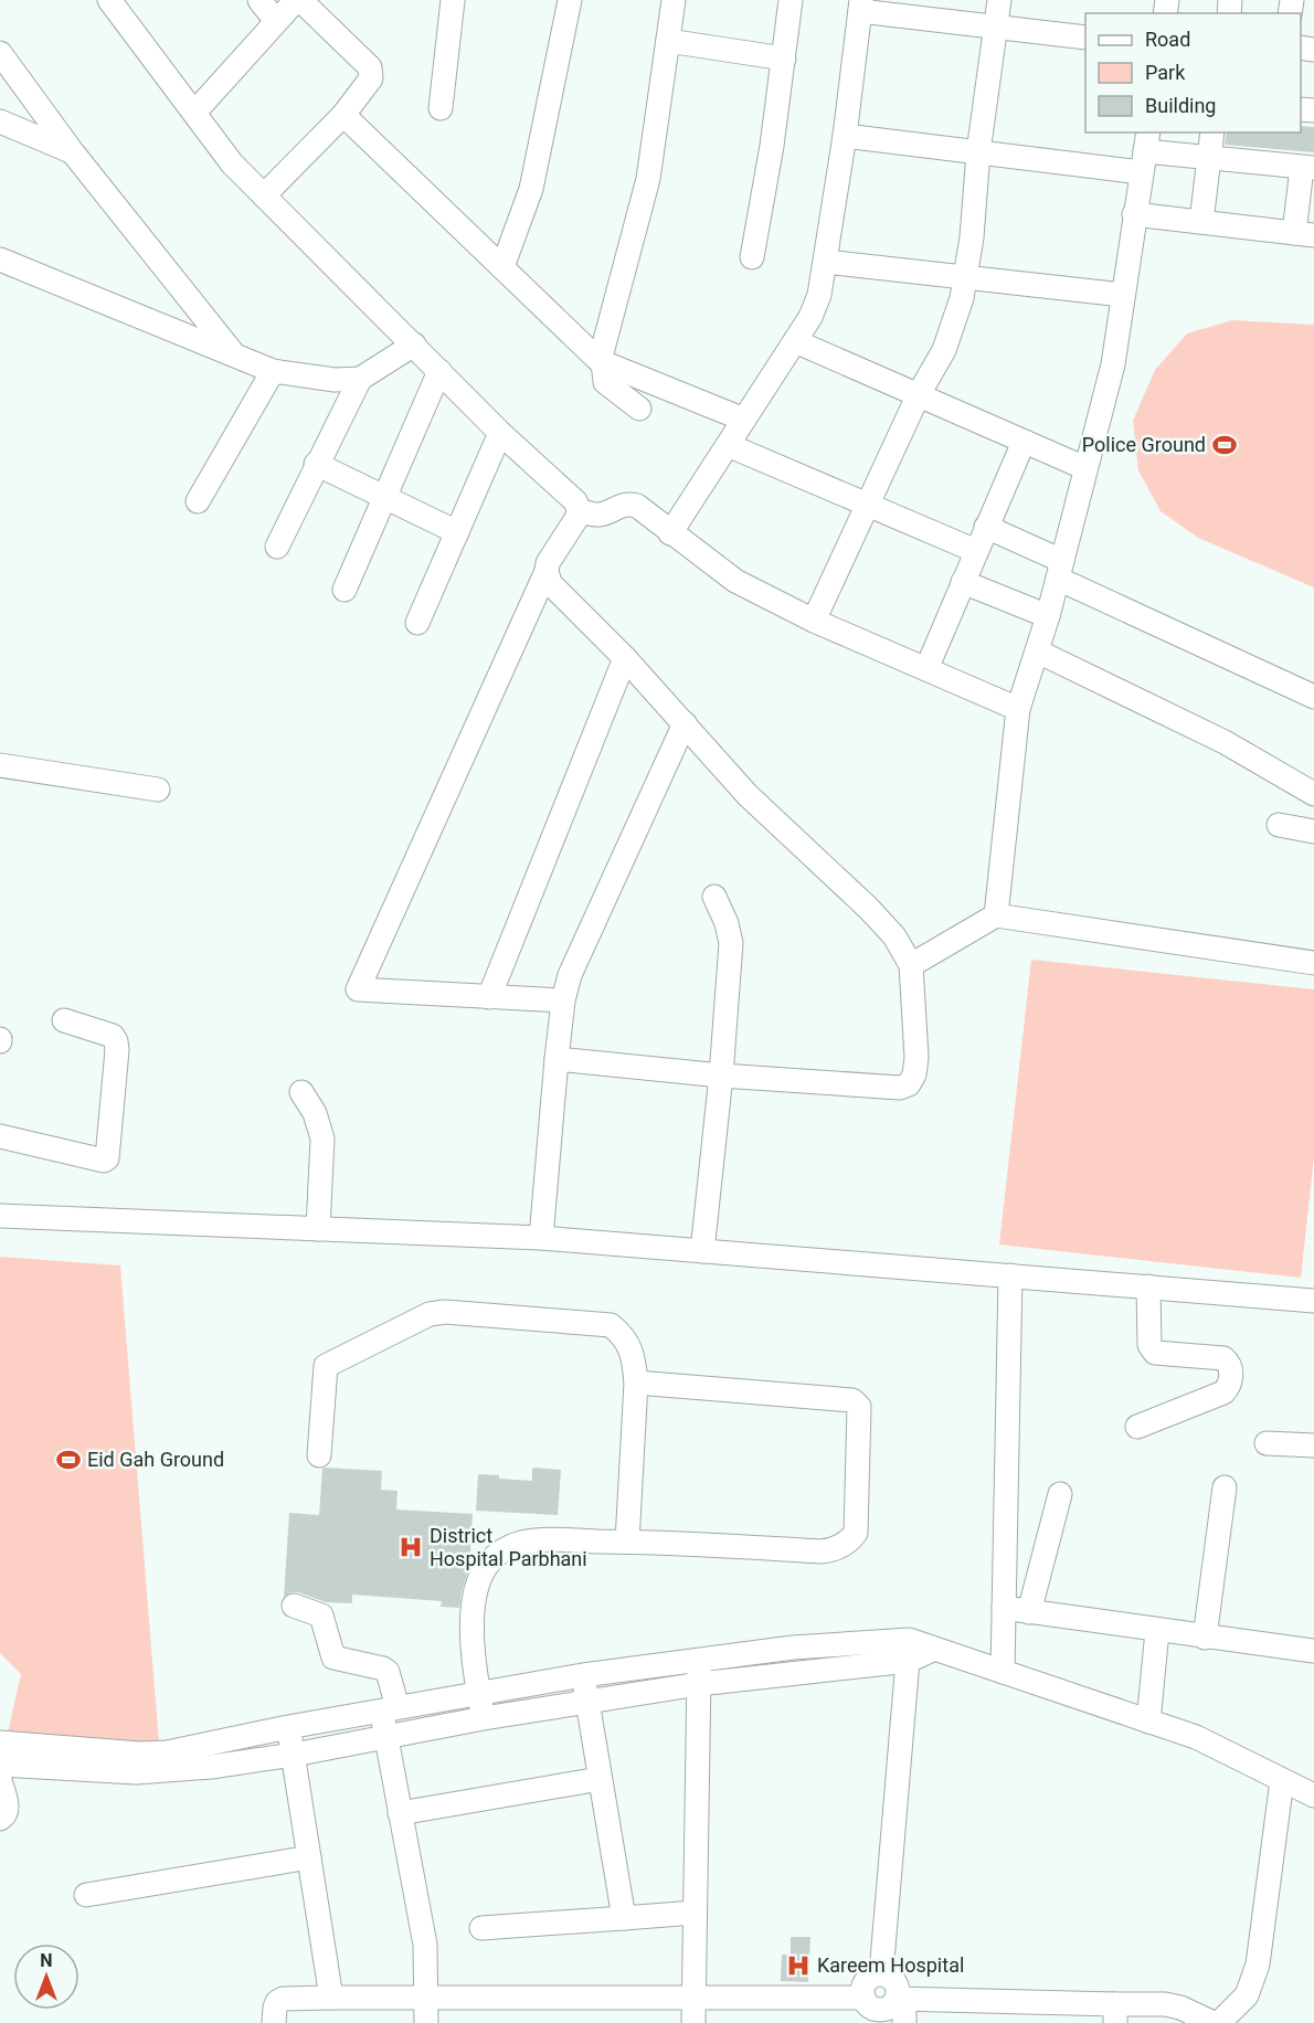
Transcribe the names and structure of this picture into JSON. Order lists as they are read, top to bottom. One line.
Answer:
{"places":{"sports":["Police Ground","Eid Gah Ground"],"hospital":["District Hospital Parbhani","Kareem Hospital"]},"legend":["Road","Park","Building"],"north":"top"}
